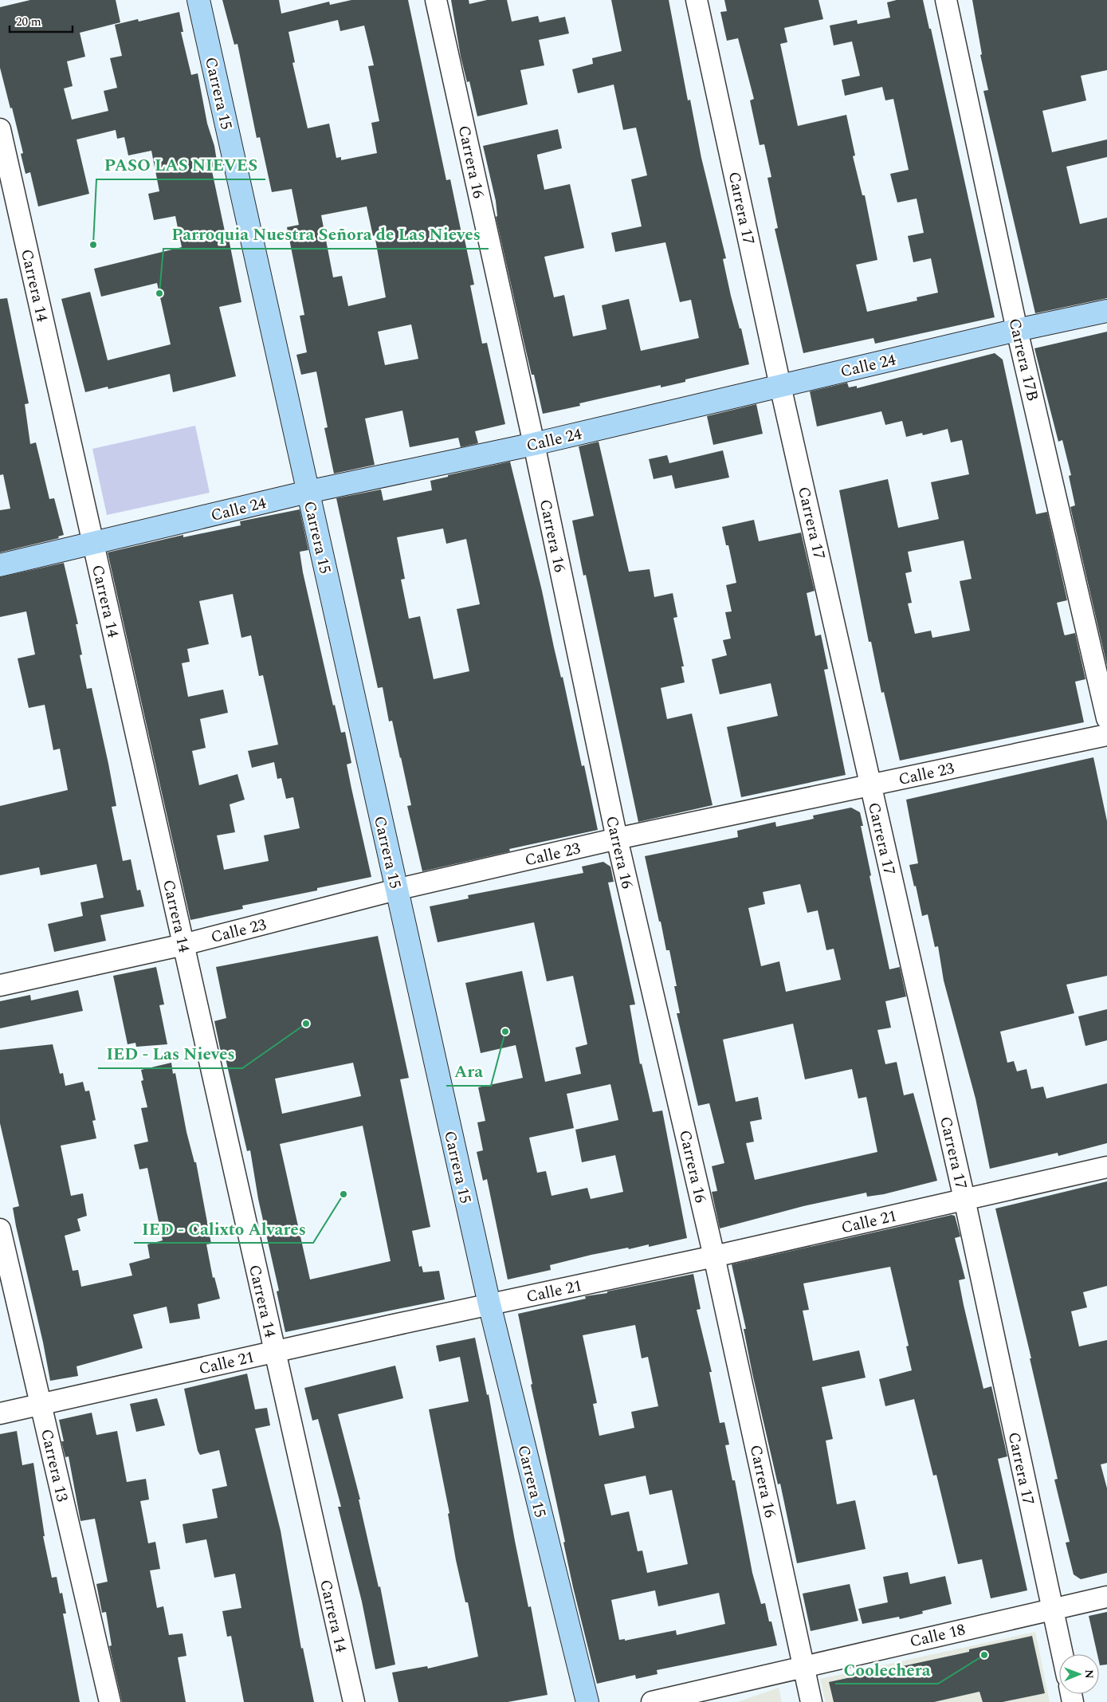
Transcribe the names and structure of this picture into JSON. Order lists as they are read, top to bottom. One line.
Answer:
{"streets":{"street":["Carrera 15","Carrera 16","Carrera 17","Carrera 14","Carrera 17B","Calle 24","Calle 23","Calle 21","Carrera 13","Calle 18"]},"crossings":[["Carrera 15","Calle 24"],["Carrera 15","Calle 23"],["Carrera 15","Calle 21"],["Carrera 16","Calle 24"],["Carrera 16","Calle 23"],["Carrera 16","Calle 21"],["Carrera 16","Calle 18"],["Carrera 17","Calle 24"],["Carrera 17","Calle 23"],["Carrera 17","Calle 21"],["Carrera 17","Calle 18"],["Carrera 14","Calle 24"],["Carrera 14","Calle 23"],["Carrera 14","Calle 21"],["Carrera 17B","Calle 24"],["Calle 21","Carrera 13"]],"places":["PASO LAS NIEVES","Parroquia Nuestra Señora de Las Nieves","IED - Las Nieves","Ara","IED - Calixto Alvares","Coolechera"],"scale_bar":"20 m","north":"right"}
